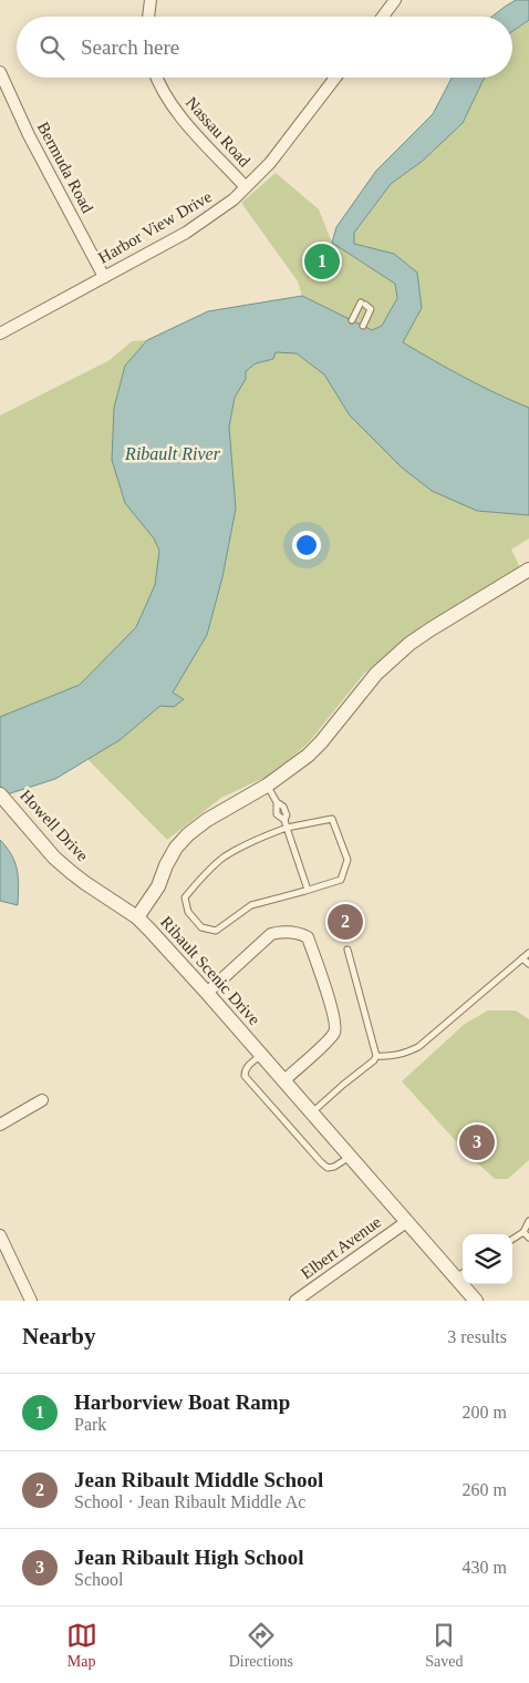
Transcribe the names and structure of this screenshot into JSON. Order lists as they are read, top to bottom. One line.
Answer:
{"streets":{"street":["Nassau Road","Bermuda Road","Harbor View Drive","Howell Drive","Ribault Scenic Drive","Elbert Avenue"]},"crossings":[["Nassau Road","Harbor View Drive"],["Bermuda Road","Harbor View Drive"],["Howell Drive","Ribault Scenic Drive"],["Ribault Scenic Drive","Elbert Avenue"]],"water":["Ribault River"],"page":{"search":"Search here","pins":["1","2","3"],"heading":["Nearby","3 results"],"list":[{"mark":"1","name":"Harborview Boat Ramp","note":"Park","value":"200 m"},{"mark":"2","name":"Jean Ribault Middle School","note":"School · Jean Ribault Middle Ac","value":"260 m"},{"mark":"3","name":"Jean Ribault High School","note":"School","value":"430 m"}],"nav":["Map","Directions","Saved"]}}
